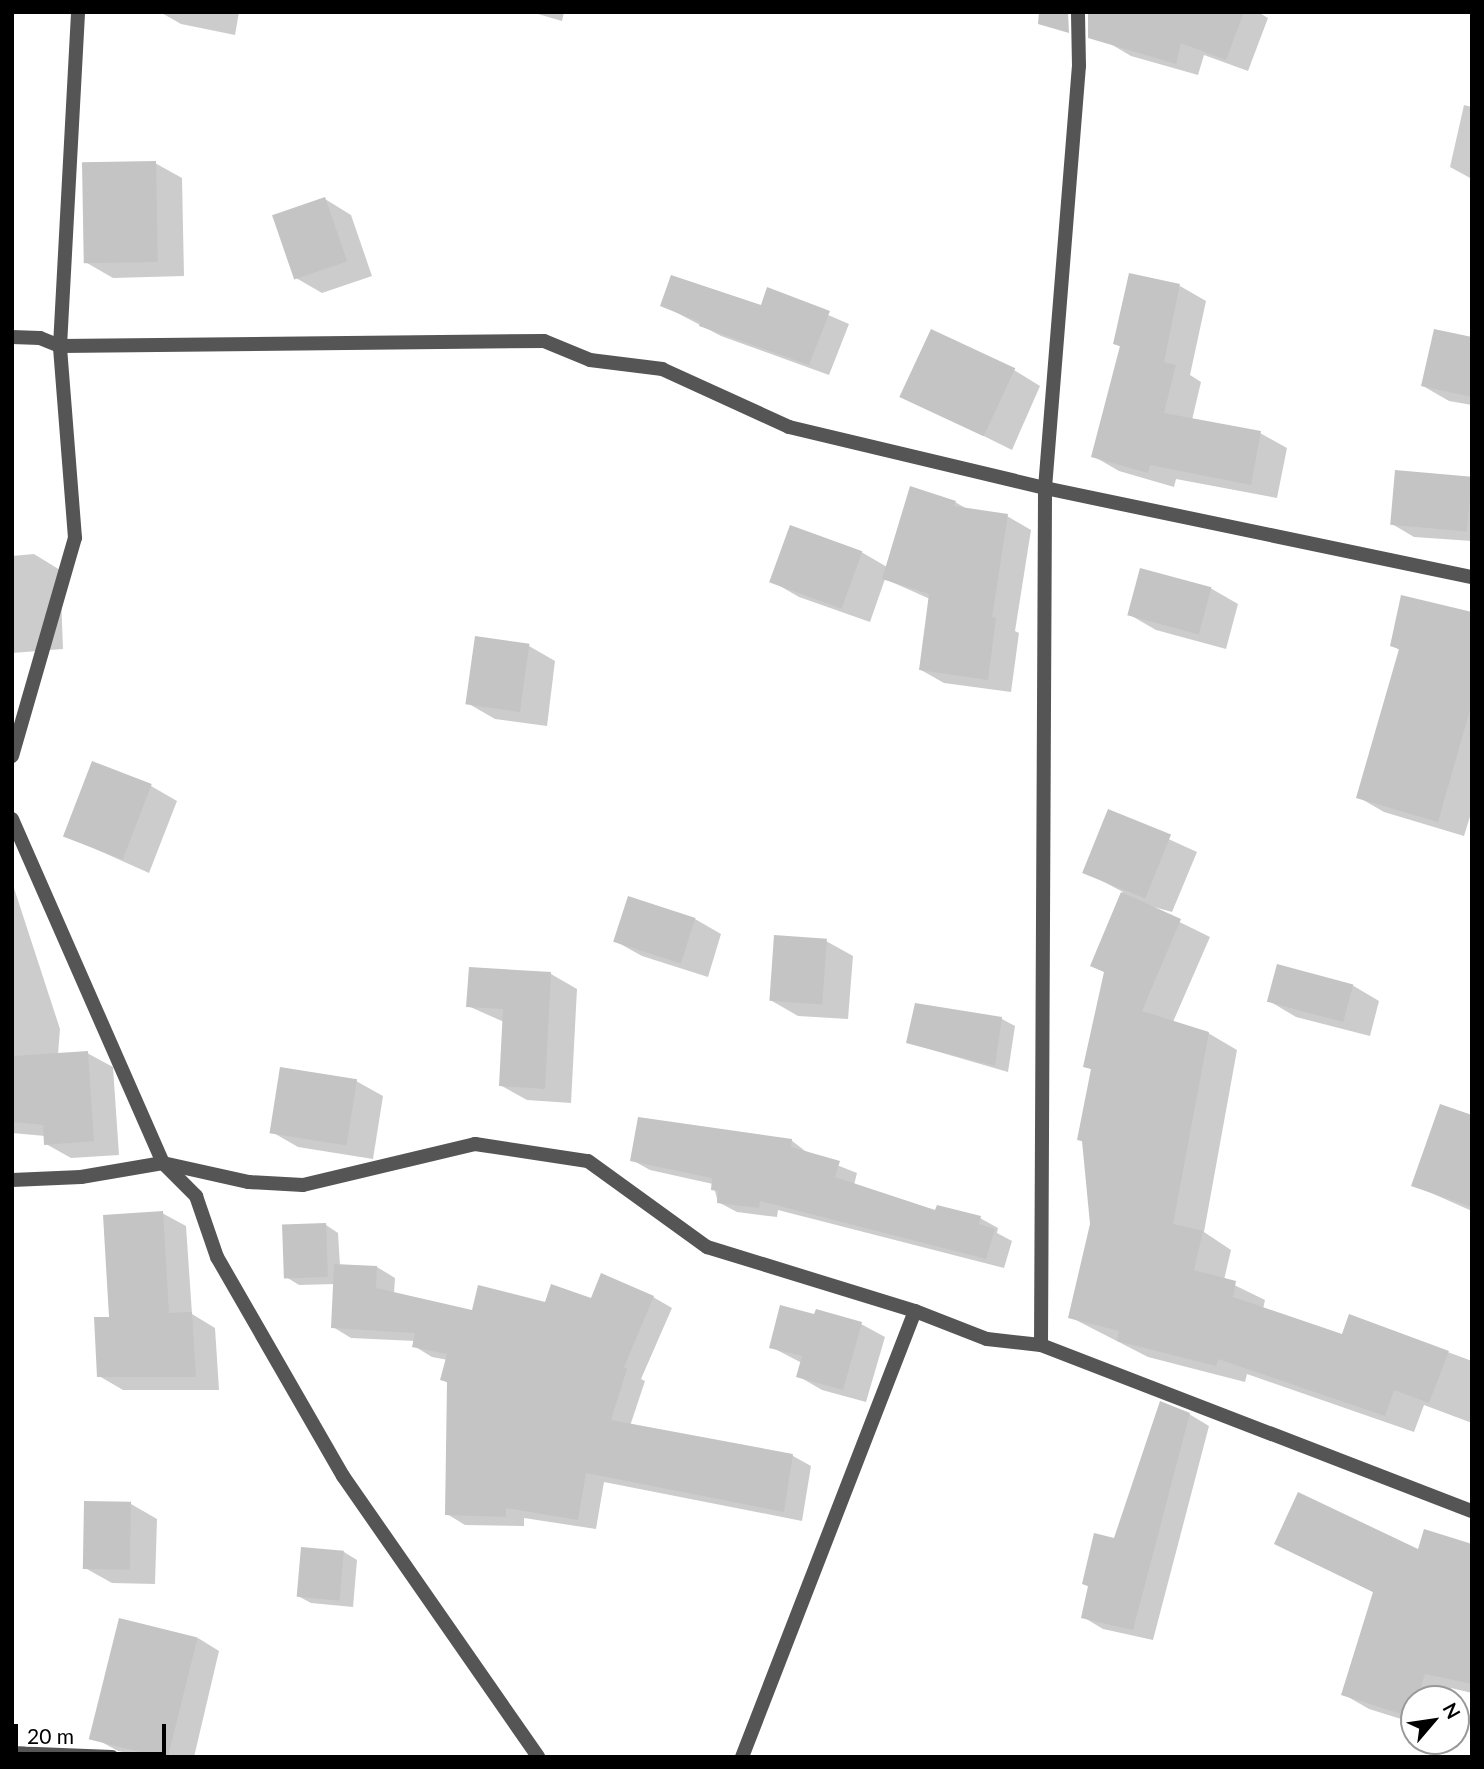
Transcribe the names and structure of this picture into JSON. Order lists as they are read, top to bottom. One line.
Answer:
{"scale_bar":"20 m","north":"top right"}
